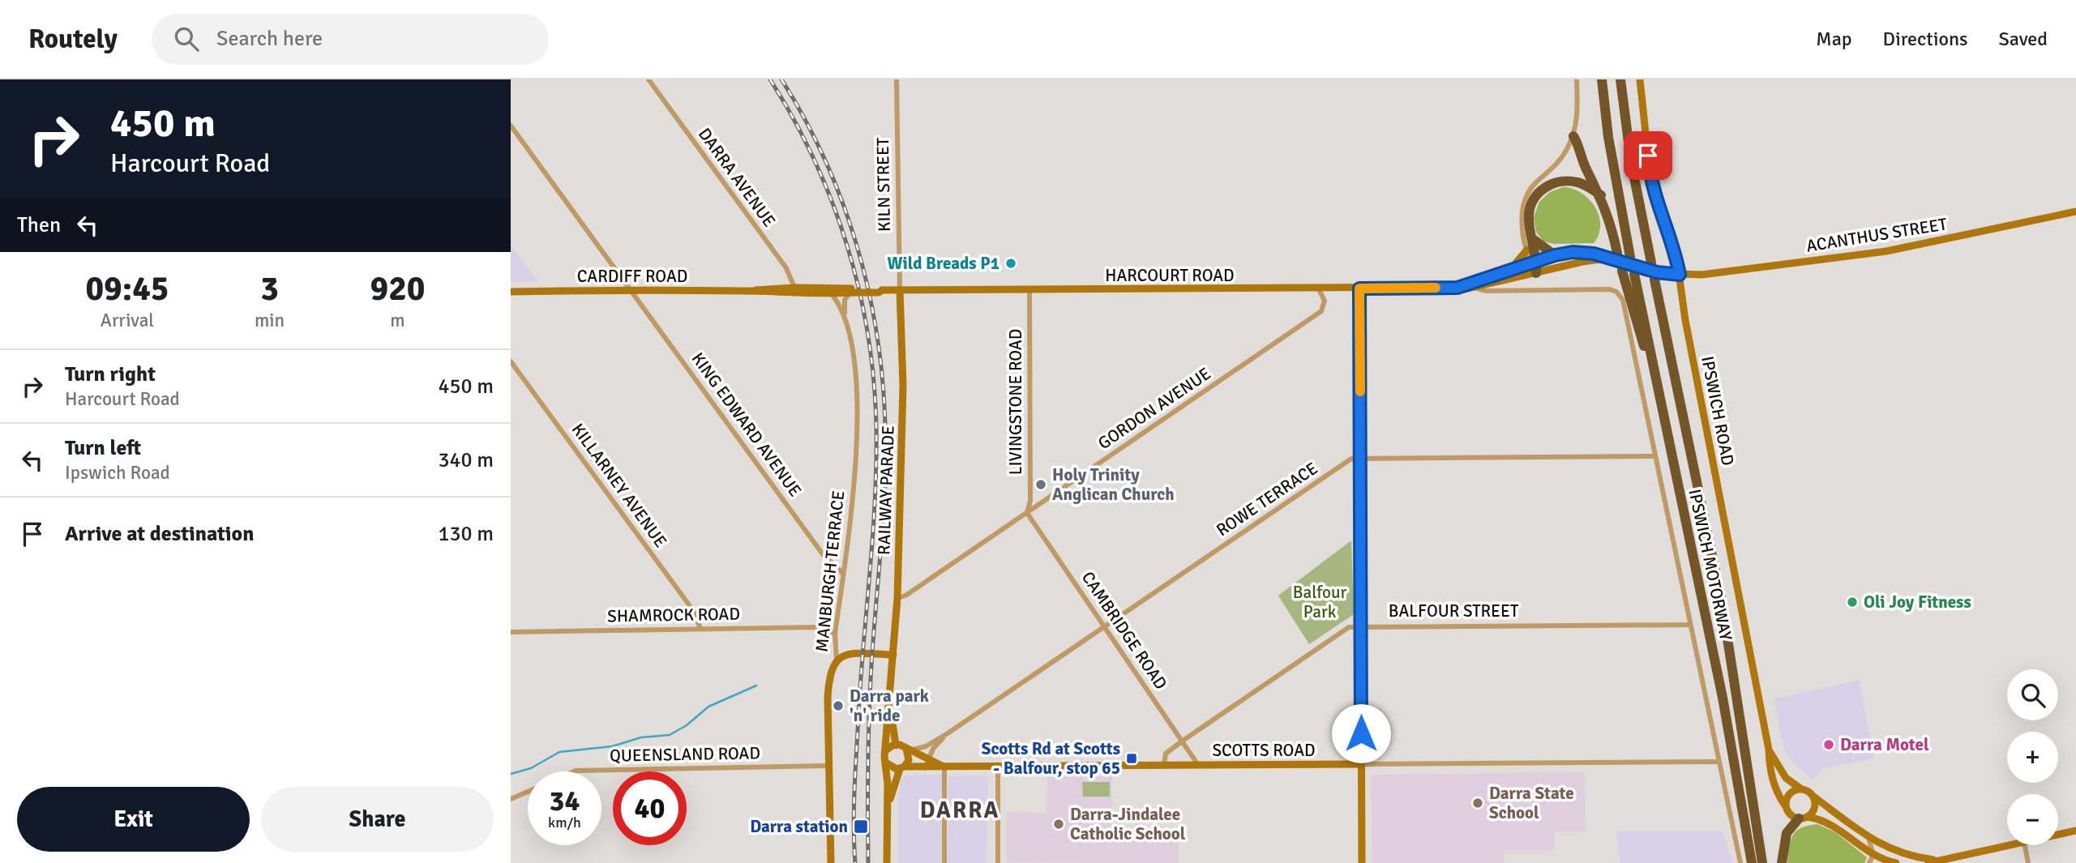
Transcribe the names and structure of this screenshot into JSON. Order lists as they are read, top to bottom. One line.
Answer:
{"streets":{"highway":["IPSWICH MOTORWAY"],"main road":["ACANTHUS STREET","HARCOURT ROAD","CARDIFF ROAD","IPSWICH ROAD","RAILWAY PARADE","MANBURGH TERRACE","SCOTTS ROAD"],"street":["DARRA AVENUE","KILN STREET","LIVINGSTONE ROAD","GORDON AVENUE","KING EDWARD AVENUE","KILLARNEY AVENUE","ROWE TERRACE","BALFOUR STREET","SHAMROCK ROAD","CAMBRIDGE ROAD","QUEENSLAND ROAD"]},"crossings":[["DARRA AVENUE","CARDIFF ROAD"],["KILN STREET","HARCOURT ROAD"],["KILN STREET","RAILWAY PARADE"],["ACANTHUS STREET","HARCOURT ROAD"],["ACANTHUS STREET","IPSWICH ROAD"],["HARCOURT ROAD","CARDIFF ROAD"],["HARCOURT ROAD","LIVINGSTONE ROAD"],["HARCOURT ROAD","GORDON AVENUE"],["HARCOURT ROAD","IPSWICH ROAD"],["HARCOURT ROAD","RAILWAY PARADE"],["HARCOURT ROAD","ROWE TERRACE"],["HARCOURT ROAD","IPSWICH MOTORWAY"],["HARCOURT ROAD","MANBURGH TERRACE"],["CARDIFF ROAD","KING EDWARD AVENUE"],["CARDIFF ROAD","MANBURGH TERRACE"],["LIVINGSTONE ROAD","GORDON AVENUE"],["LIVINGSTONE ROAD","CAMBRIDGE ROAD"],["GORDON AVENUE","RAILWAY PARADE"],["GORDON AVENUE","CAMBRIDGE ROAD"],["KING EDWARD AVENUE","MANBURGH TERRACE"],["KILLARNEY AVENUE","SHAMROCK ROAD"],["RAILWAY PARADE","ROWE TERRACE"],["RAILWAY PARADE","SCOTTS ROAD"],["ROWE TERRACE","CAMBRIDGE ROAD"],["ROWE TERRACE","SCOTTS ROAD"],["MANBURGH TERRACE","SHAMROCK ROAD"],["MANBURGH TERRACE","QUEENSLAND ROAD"],["BALFOUR STREET","CAMBRIDGE ROAD"],["BALFOUR STREET","SCOTTS ROAD"],["CAMBRIDGE ROAD","SCOTTS ROAD"]],"districts":["DARRA"],"parks":["Balfour Park"],"places":{"other":["Wild Breads P1","Holy Trinity Anglican Church","Oli Joy Fitness","Darra park 'n' ride","Darra Motel","Darra State School","Darra-Jindalee Catholic School"],"transit":["Scotts Rd at Scotts - Balfour, stop 65","Darra station"]},"page":{"header":"Routely","search":"Search here","nav":["Map","Directions","Saved"],"turn":["450 m","Harcourt Road"],"then":"Then","eta":["09:45","Arrival","3","min","920","m"],"list":[{"name":"Turn right","note":"Harcourt Road","value":"450 m"},{"name":"Turn left","note":"Ipswich Road","value":"340 m"},{"name":"Arrive at destination","value":"130 m"}],"map_buttons":["+","−"],"speed":"34 km/h","limit":"40","buttons":["Exit","Share"]}}
